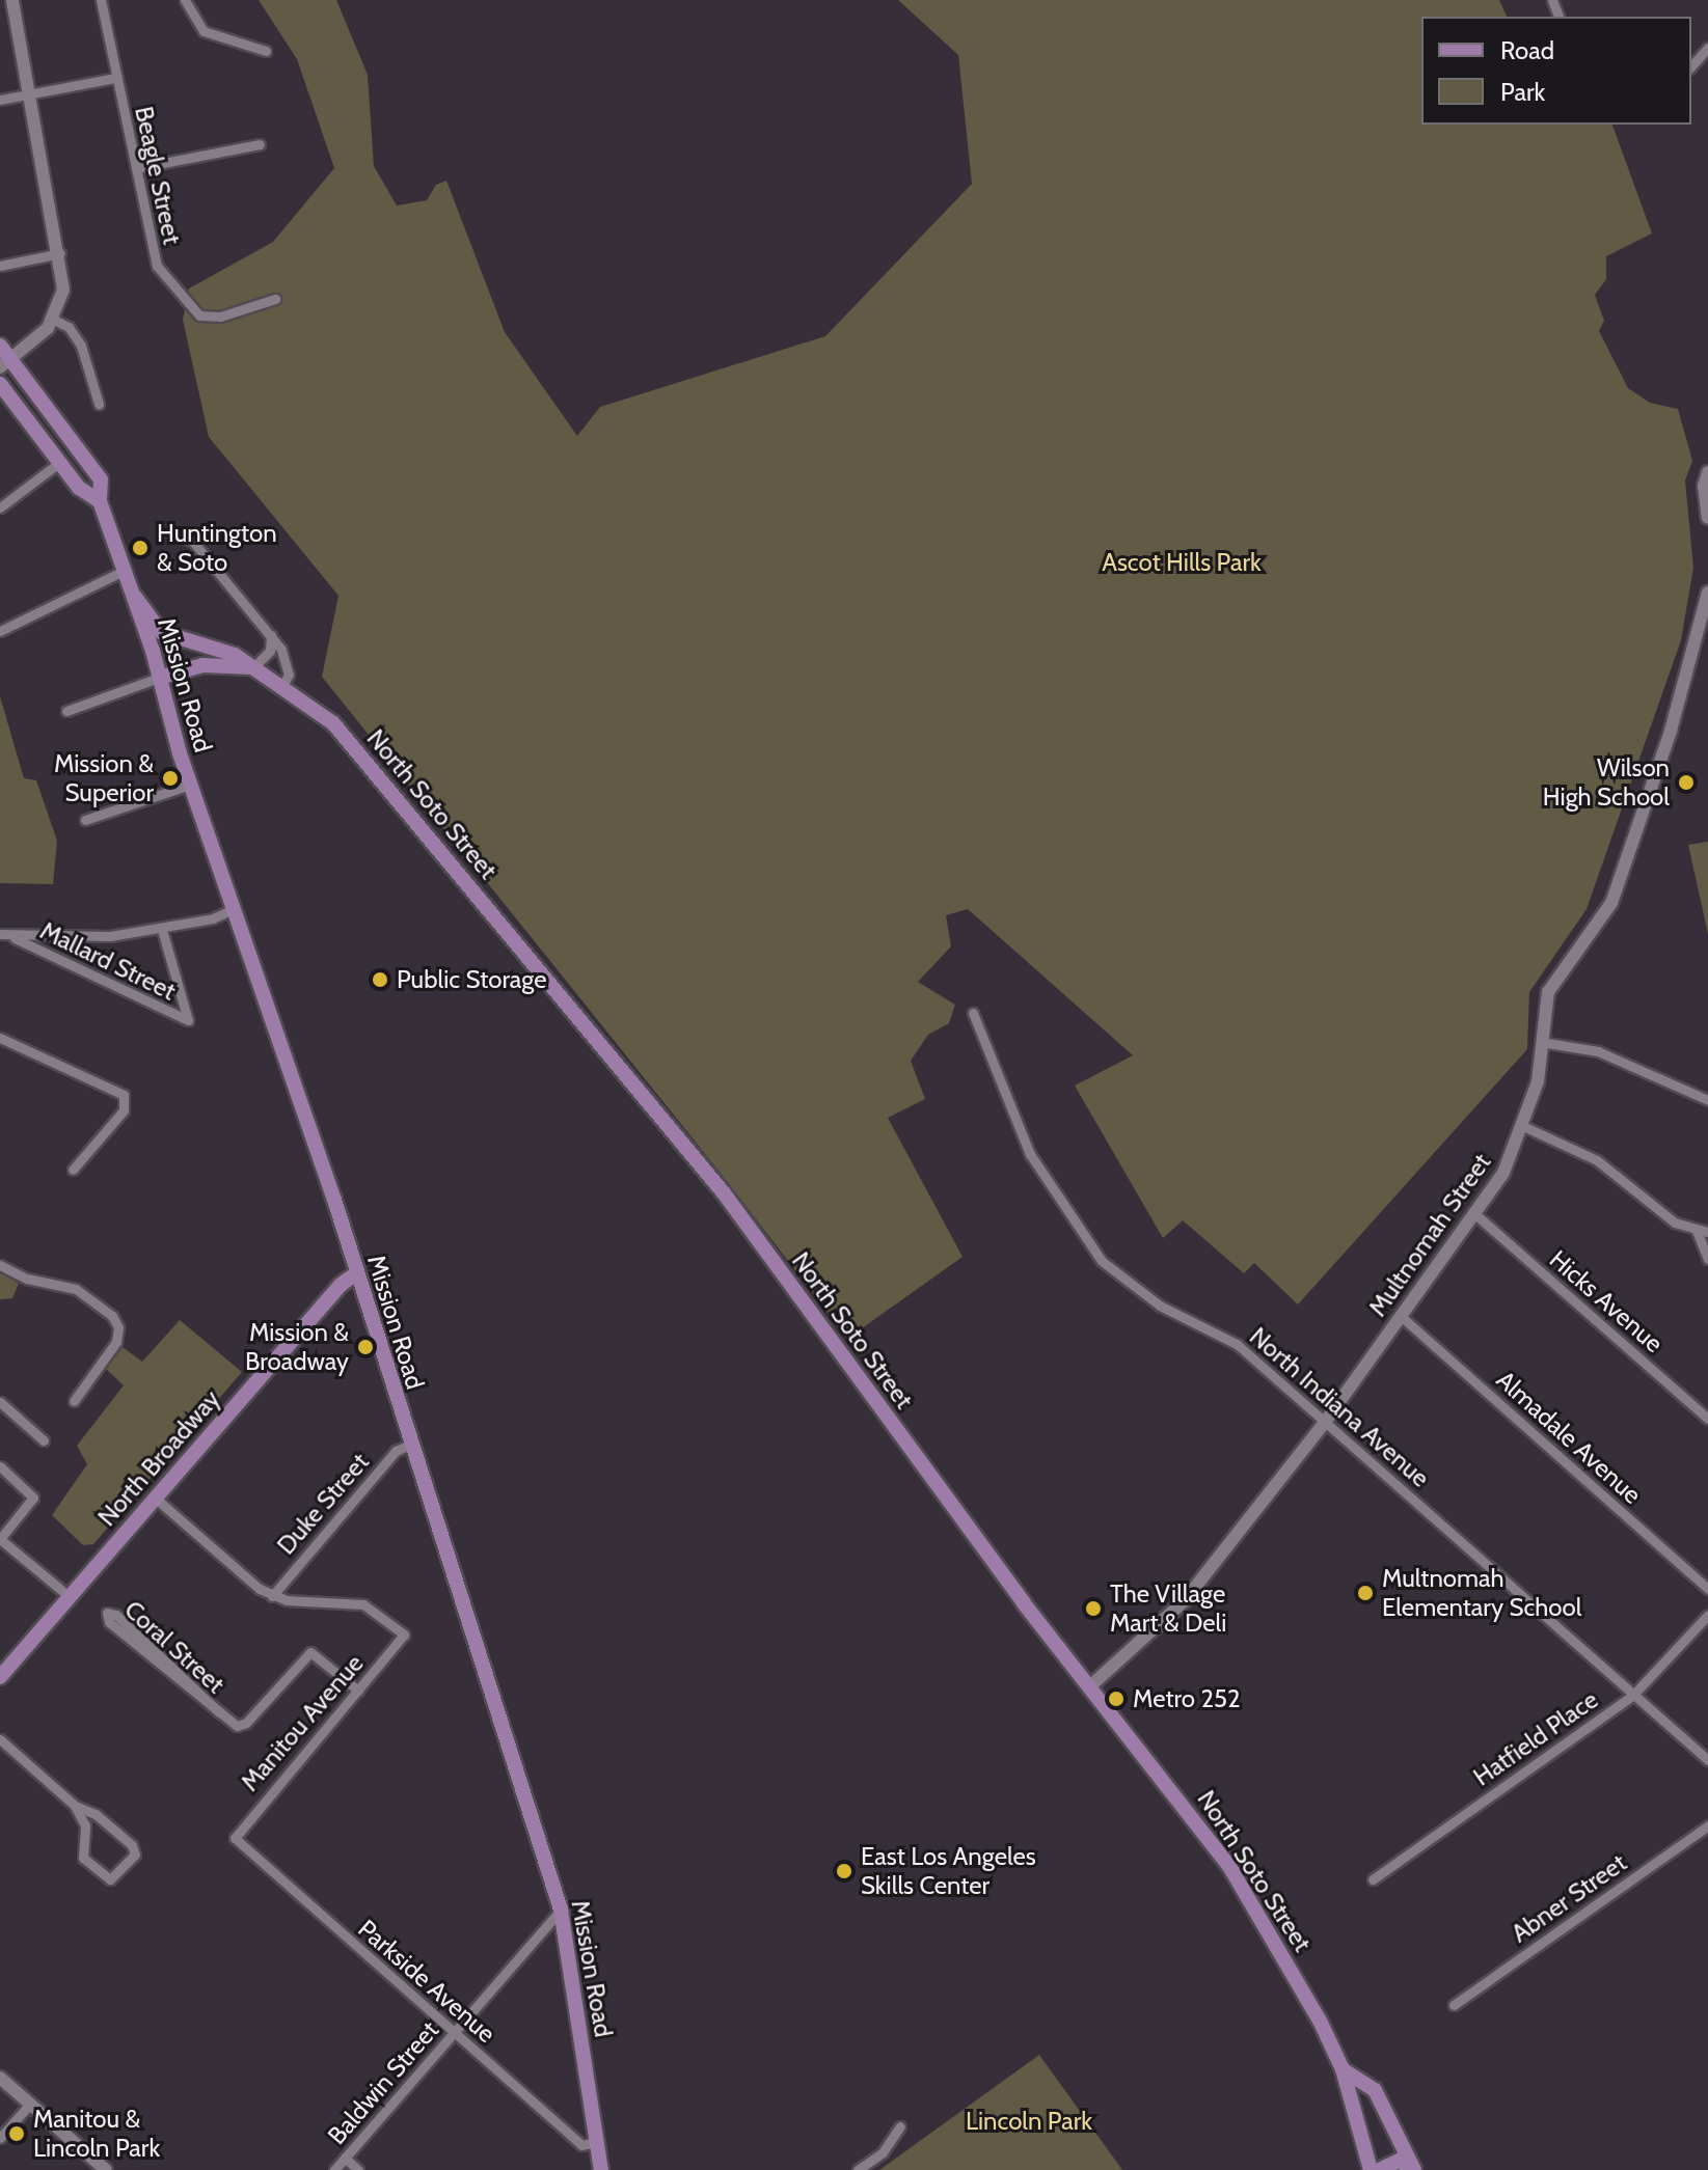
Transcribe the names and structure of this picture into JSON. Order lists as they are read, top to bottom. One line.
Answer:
{"streets":{"main road":["Mission Road","North Soto Street","North Broadway"],"street":["Beagle Street","Mallard Street","Multnomah Street","Hicks Avenue","North Indiana Avenue","Almadale Avenue","Duke Street","Coral Street","Manitou Avenue","Hatfield Place","Abner Street","Parkside Avenue","Baldwin Street"]},"crossings":[["Mission Road","North Soto Street"],["Mission Road","North Broadway"],["Mission Road","Duke Street"],["Mission Road","Parkside Avenue"],["Mission Road","Baldwin Street"],["North Soto Street","Multnomah Street"],["Multnomah Street","Hicks Avenue"],["Multnomah Street","North Indiana Avenue"],["Multnomah Street","Almadale Avenue"],["North Indiana Avenue","Hatfield Place"],["Duke Street","Manitou Avenue"],["Coral Street","Manitou Avenue"],["Manitou Avenue","Parkside Avenue"],["Parkside Avenue","Baldwin Street"]],"parks":["Ascot Hills Park","Lincoln Park"],"places":["Huntington & Soto","Mission & Superior","Wilson High School","Public Storage","Mission & Broadway","Multnomah Elementary School","The Village Mart & Deli","Metro 252","East Los Angeles Skills Center","Manitou & Lincoln Park"],"legend":["Road","Park"]}
